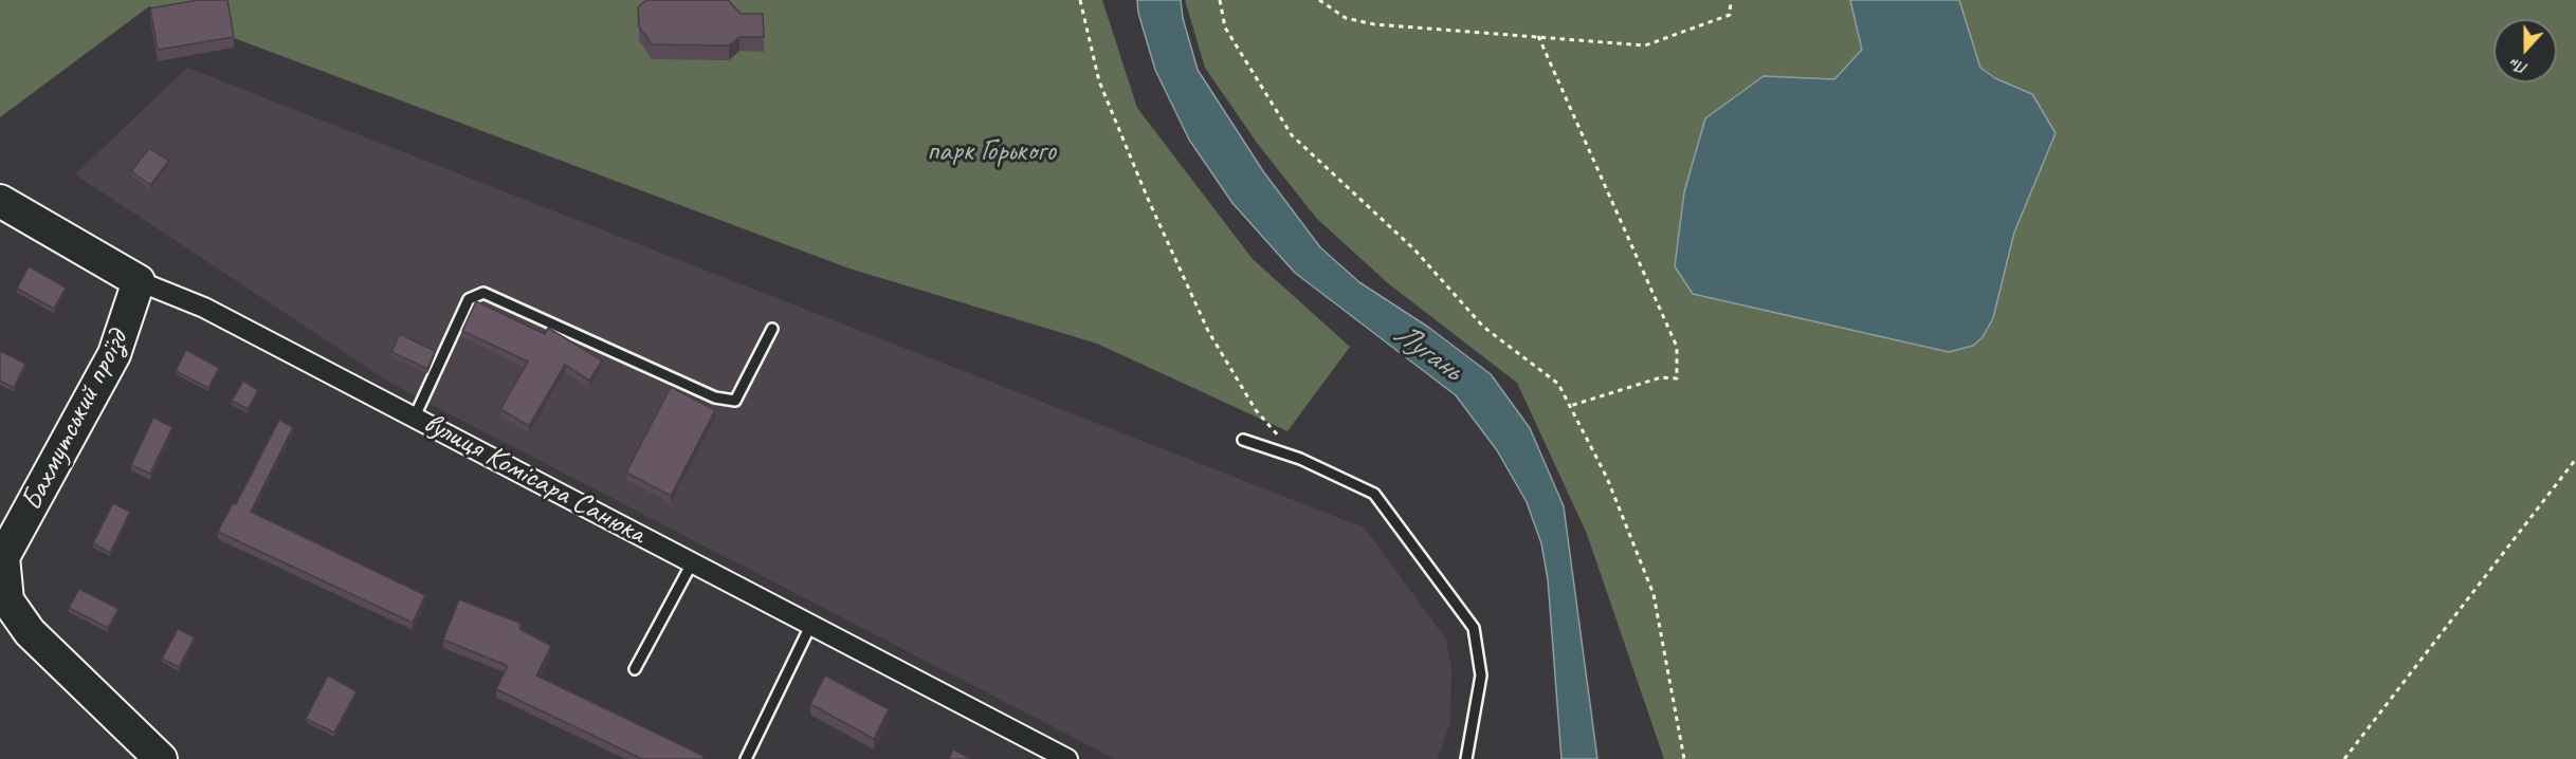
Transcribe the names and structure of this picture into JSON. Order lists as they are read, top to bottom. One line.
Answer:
{"streets":{"main road":["Бахмутський проїзд","вулиця Комісара Санюка"]},"crossings":[["Бахмутський проїзд","вулиця Комісара Санюка"]],"water":["Лугань"],"parks":["парк Горького"],"north":"bottom"}
